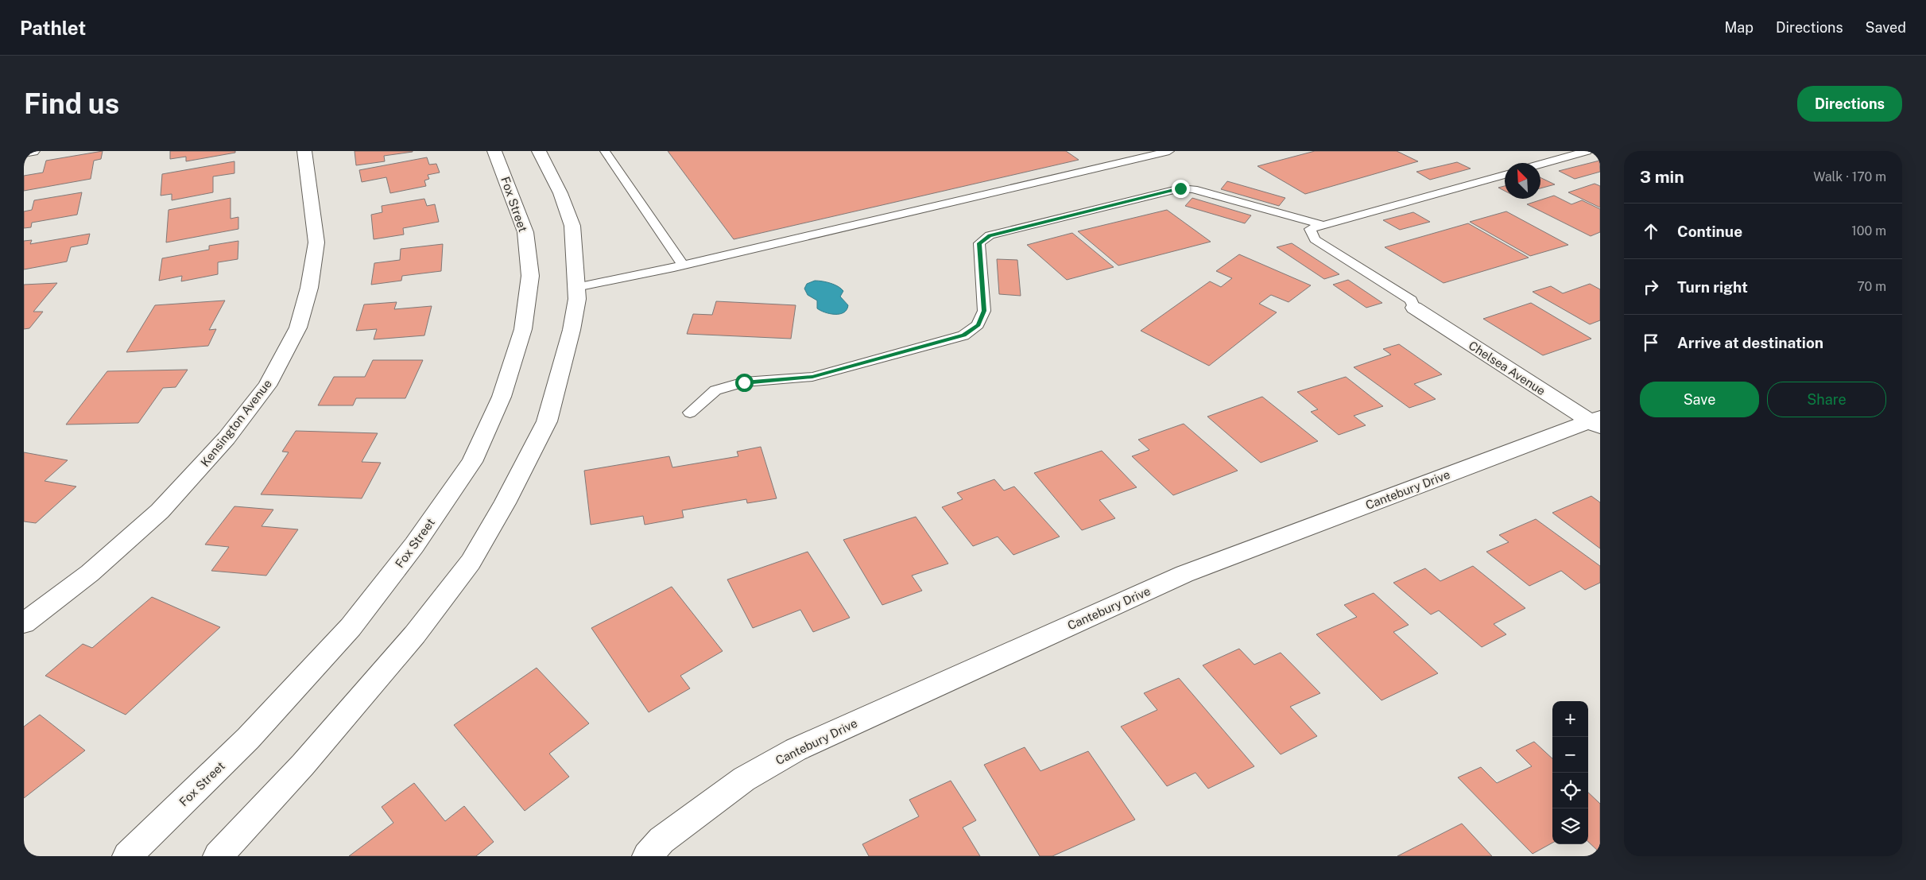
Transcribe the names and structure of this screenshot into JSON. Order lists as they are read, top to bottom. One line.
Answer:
{"streets":{"street":["Fox Street","Chelsea Avenue","Kensington Avenue","Cantebury Drive"]},"crossings":[["Chelsea Avenue","Cantebury Drive"]],"north":"top left","page":{"header":"Pathlet","nav":["Map","Directions","Saved"],"buttons":["Directions",["Save","Share"]],"title":"Find us","heading":["3 min","Walk · 170 m"],"list":[["Continue","100 m"],["Turn right","70 m"],"Arrive at destination"],"map_buttons":["+","−"]}}
